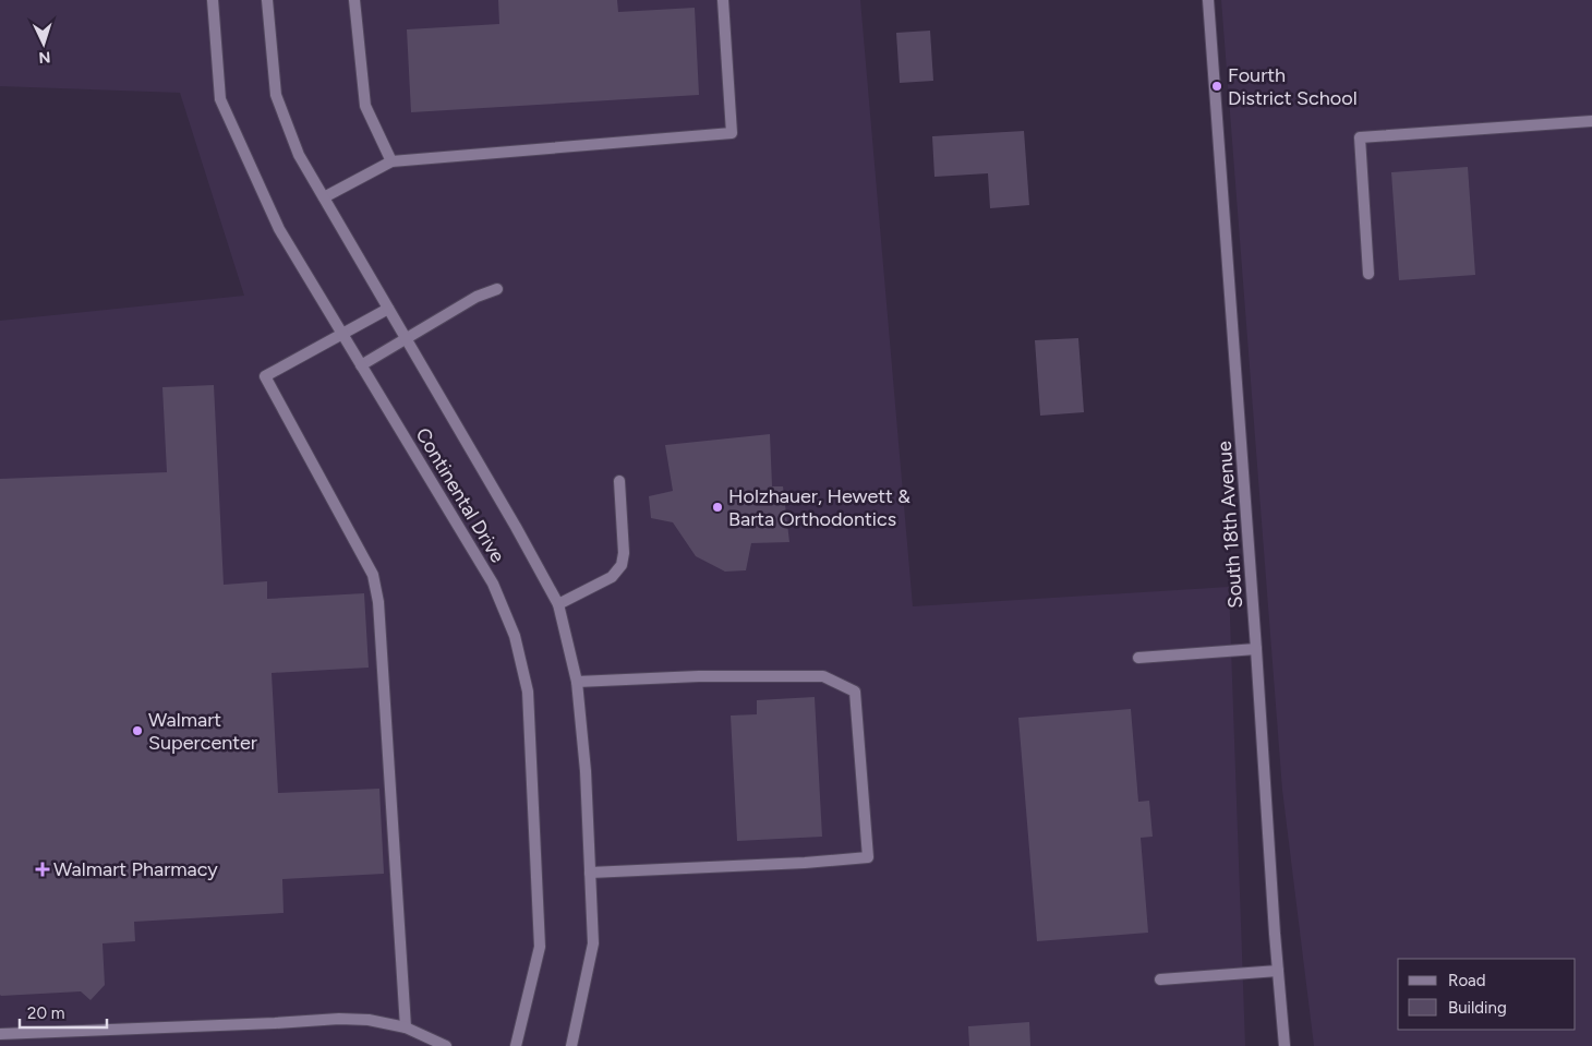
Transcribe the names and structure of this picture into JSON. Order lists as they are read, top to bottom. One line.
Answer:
{"streets":{"street":["Continental Drive","South 18th Avenue"]},"places":{"other":["Fourth District School","Holzhauer, Hewett & Barta Orthodontics","Walmart Supercenter"],"health":["Walmart Pharmacy"]},"legend":["Road","Building"],"scale_bar":"20 m","north":"bottom"}
